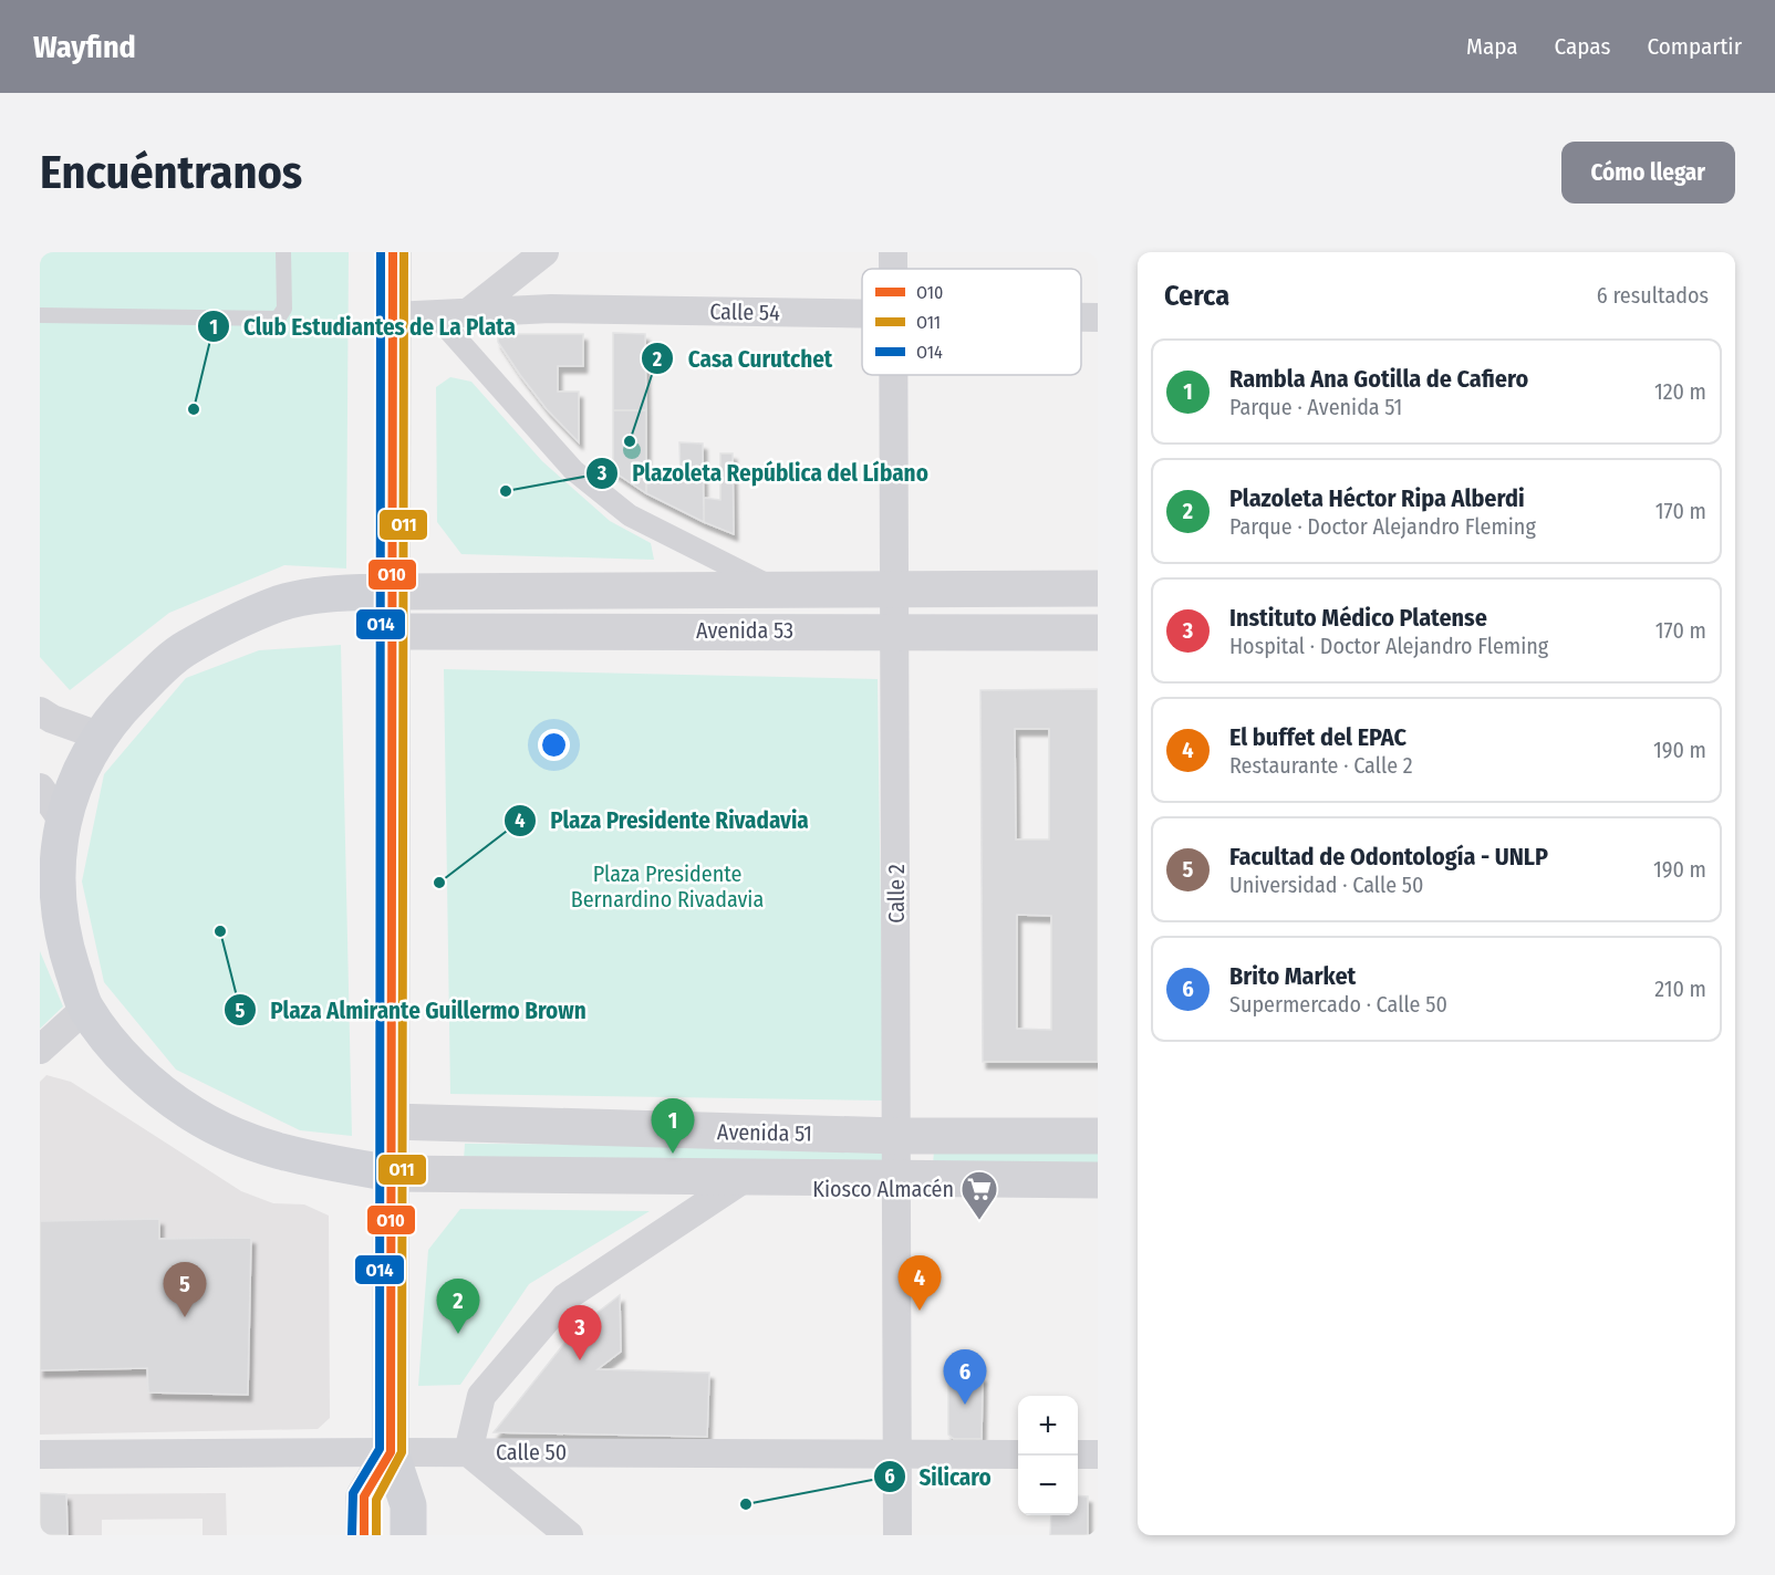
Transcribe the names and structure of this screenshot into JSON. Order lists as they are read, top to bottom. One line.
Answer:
{"streets":{"street":["Calle 54","Avenida 53","Calle 2","Avenida 51","Calle 50"]},"crossings":[["Avenida 53","Calle 2"],["Calle 2","Avenida 51"],["Calle 2","Calle 50"]],"parks":["Plaza Presidente Bernardino Rivadavia"],"places":{"other":["Club Estudiantes de La Plata","Casa Curutchet","Plazoleta República del Líbano","Plaza Presidente Rivadavia","Plaza Almirante Guillermo Brown","Silicaro"],"supermarket":["Kiosco Almacén"]},"lines":["transit line O10","transit line O11","transit line O14"],"legend":["O10","O11","O14"],"page":{"header":"Wayfind","nav":["Mapa","Capas","Compartir"],"buttons":"Cómo llegar","title":"Encuéntranos","heading":["Cerca","6 resultados"],"list":[{"mark":"1","name":"Rambla Ana Gotilla de Cafiero","note":"Parque · Avenida 51","value":"120 m"},{"mark":"2","name":"Plazoleta Héctor Ripa Alberdi","note":"Parque · Doctor Alejandro Fleming","value":"170 m"},{"mark":"3","name":"Instituto Médico Platense","note":"Hospital · Doctor Alejandro Fleming","value":"170 m"},{"mark":"4","name":"El buffet del EPAC","note":"Restaurante · Calle 2","value":"190 m"},{"mark":"5","name":"Facultad de Odontología - UNLP","note":"Universidad · Calle 50","value":"190 m"},{"mark":"6","name":"Brito Market","note":"Supermercado · Calle 50","value":"210 m"}],"pins":["1","4","5","2","3","6"],"map_buttons":["+","−"]}}
